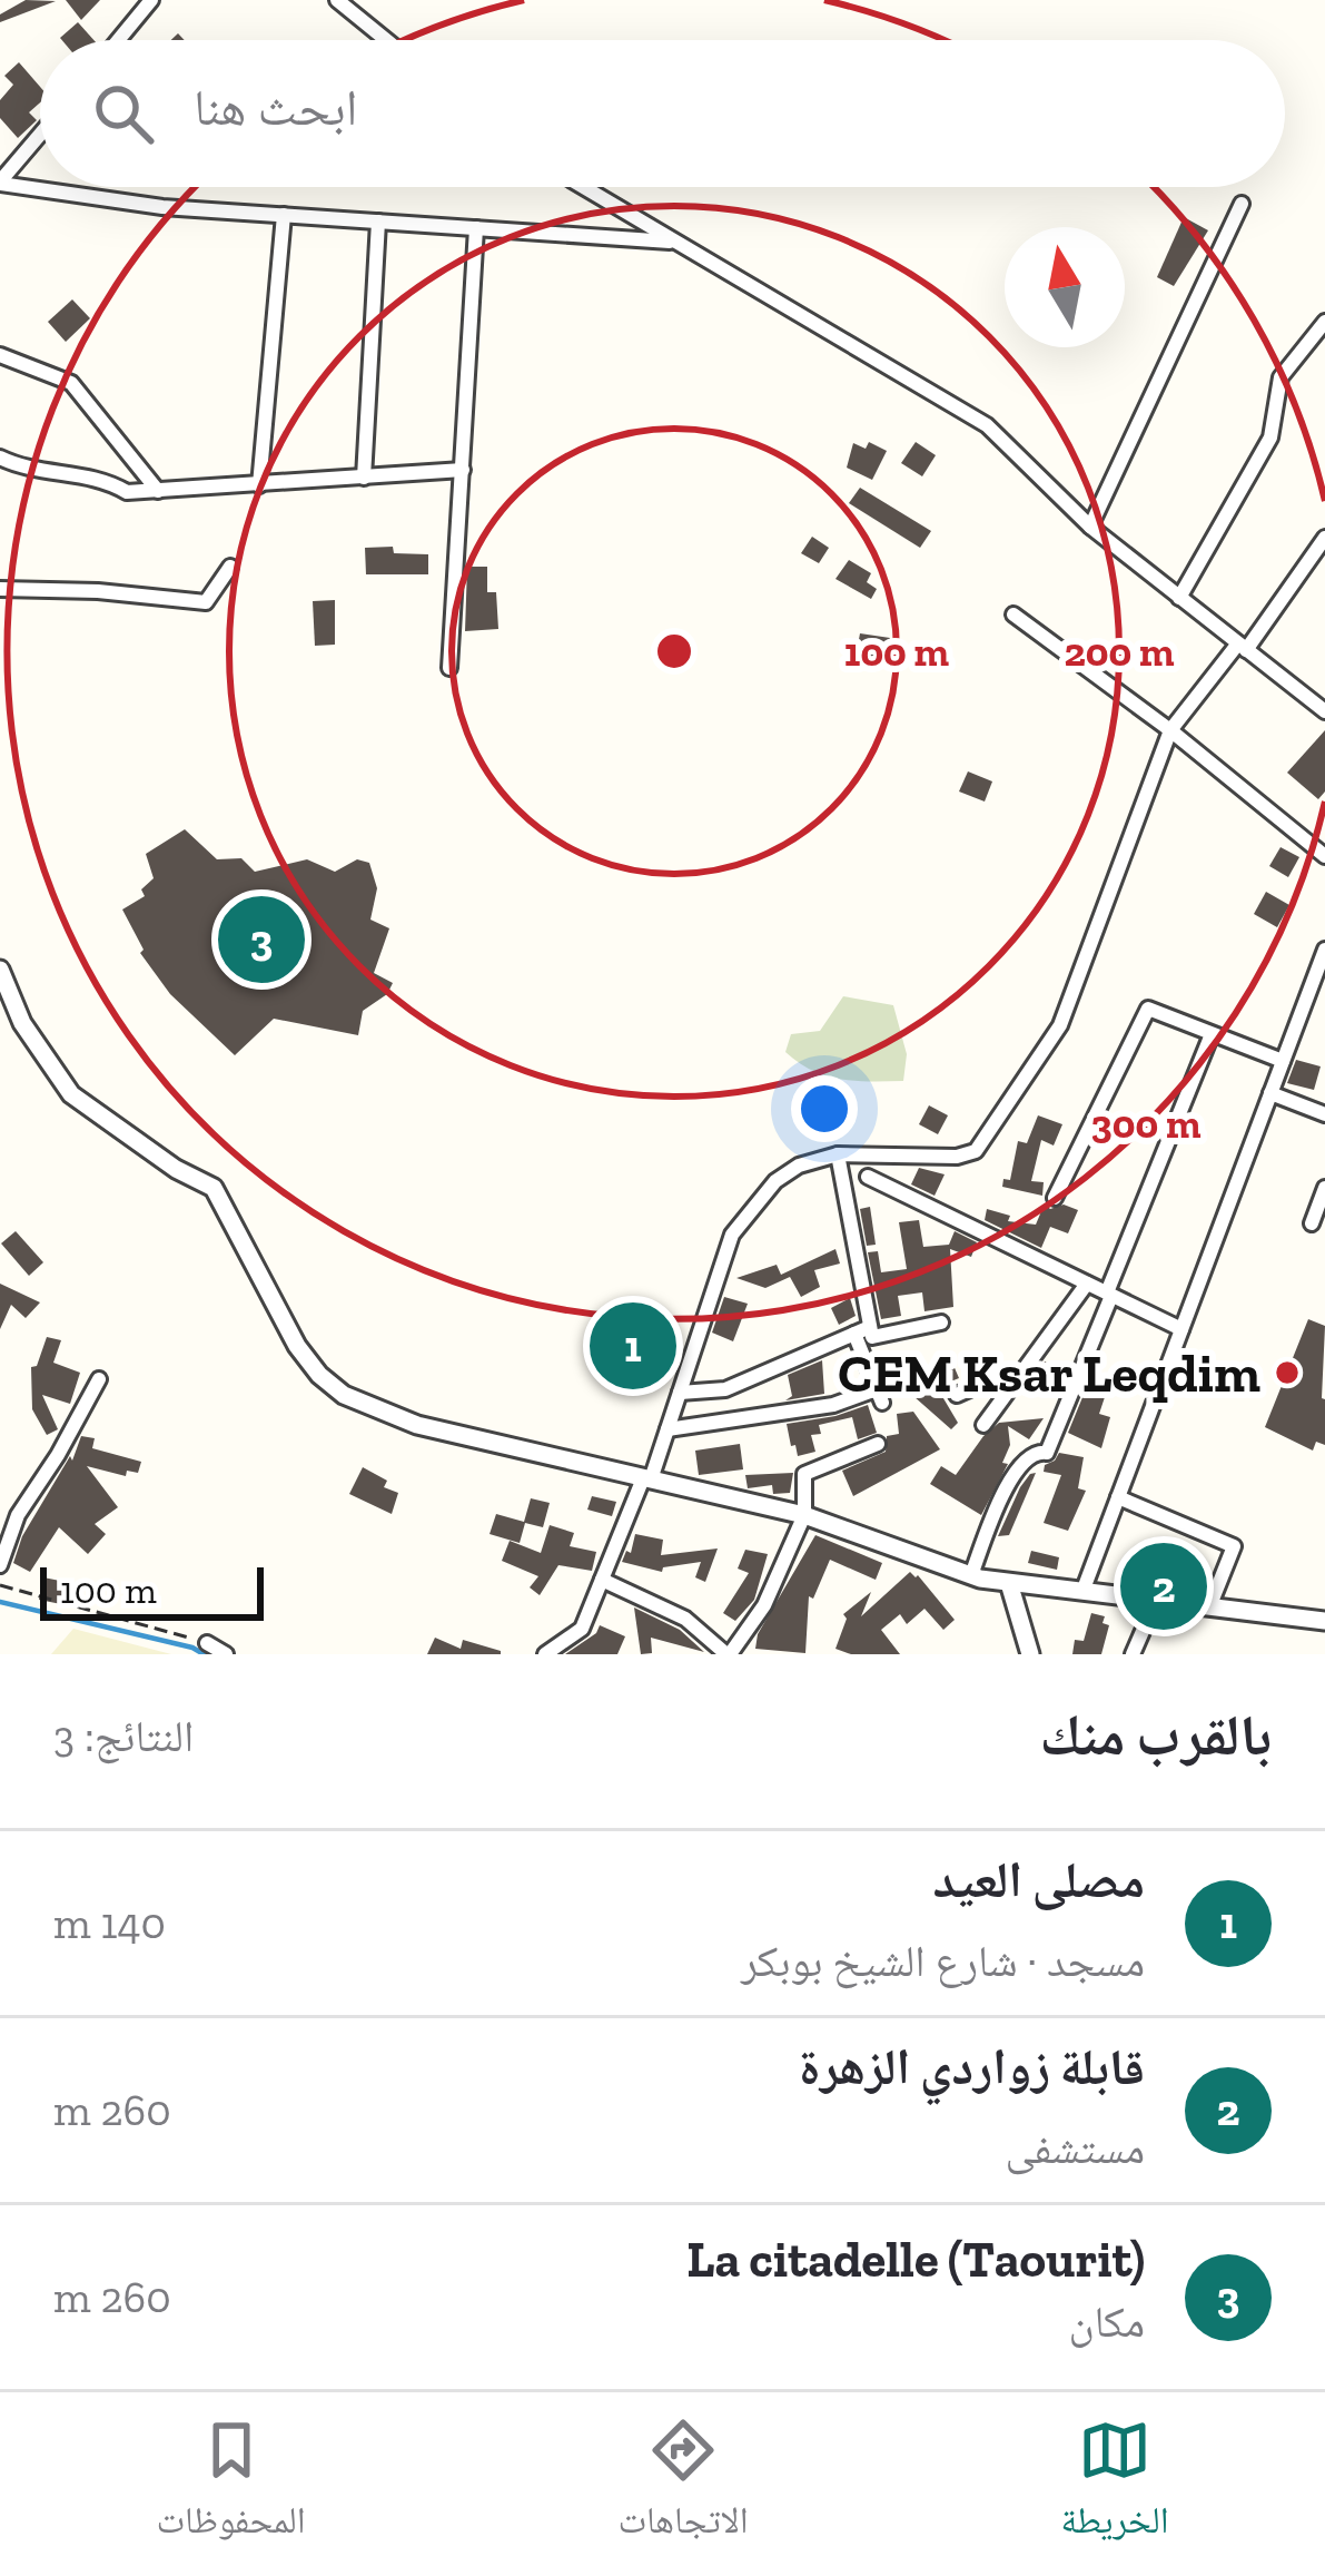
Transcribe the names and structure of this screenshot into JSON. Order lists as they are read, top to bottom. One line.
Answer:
{"places":["CEM Ksar Leqdim"],"scale_bar":"100 m","north":"top","page":{"search":"ابحث هنا","pins":["3","1","2"],"scale":"100 m","heading":["بالقرب منك","النتائج: 3"],"list":[{"mark":"1","name":"مصلى العيد","note":"مسجد · شارع الشيخ بوبكر","value":"140 m"},{"mark":"2","name":"قابلة زواردي الزهرة","note":"مستشفى","value":"260 m"},{"mark":"3","name":"La citadelle (Taourit)","note":"مكان","value":"260 m"}],"nav":["الخريطة","الاتجاهات","المحفوظات"]},"rings":["100 m","200 m","300 m"]}
